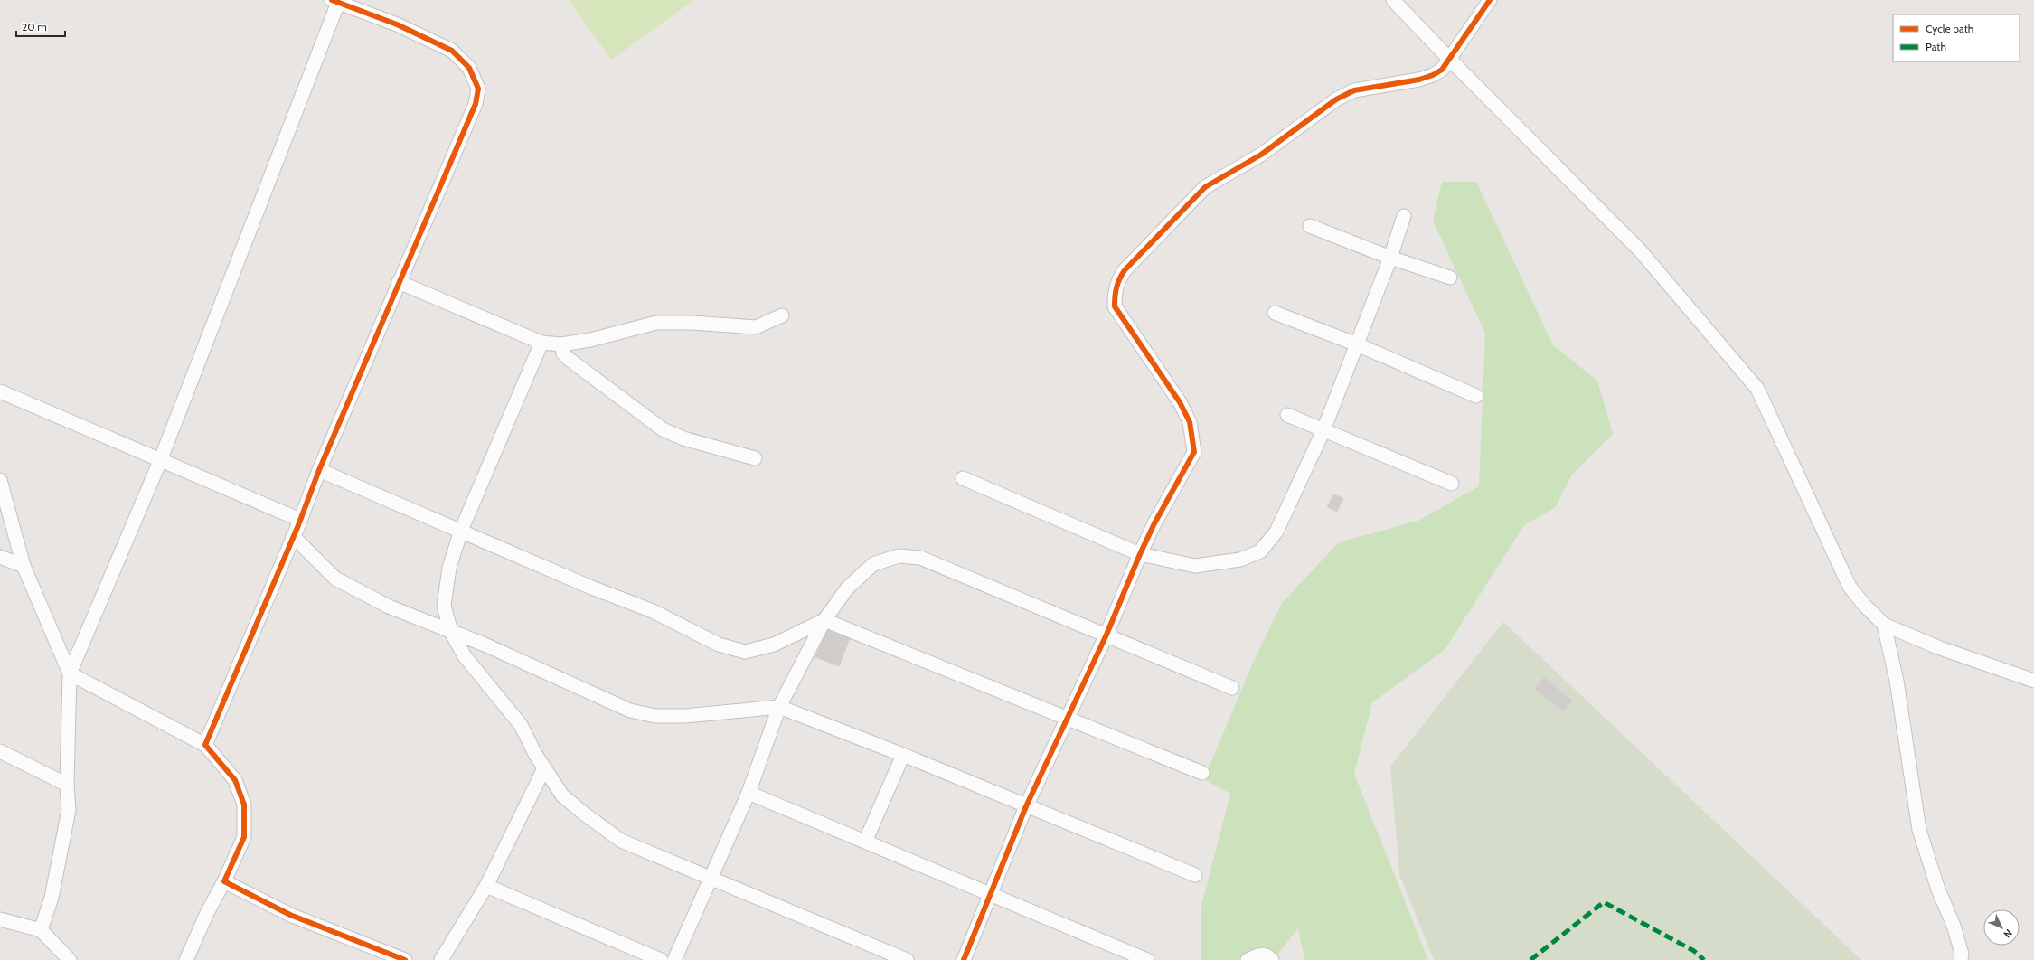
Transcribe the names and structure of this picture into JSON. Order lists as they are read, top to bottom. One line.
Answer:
{"legend":["Cycle path","Path"],"scale_bar":"20 m","north":"bottom right"}
